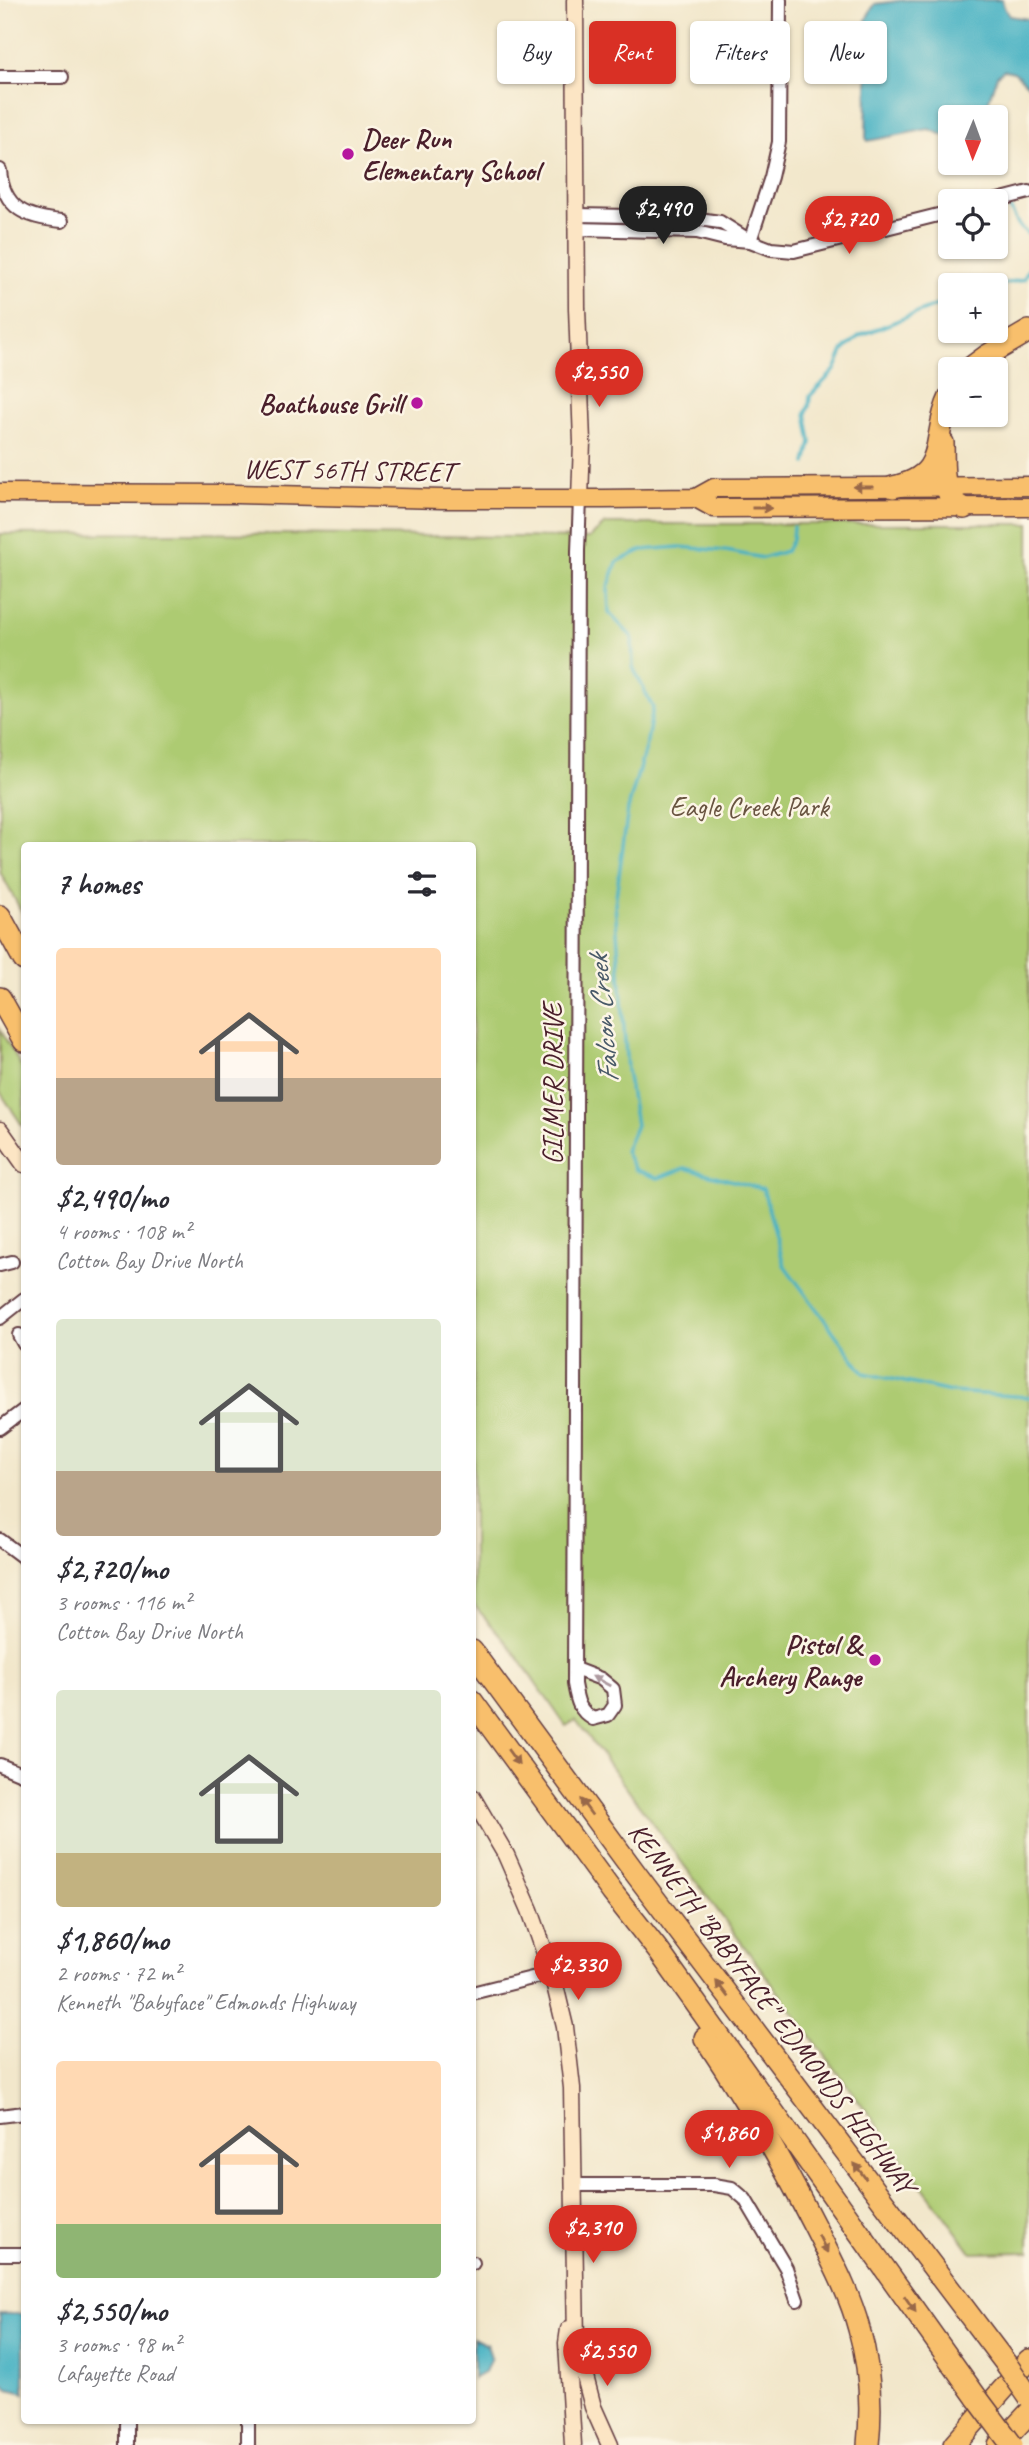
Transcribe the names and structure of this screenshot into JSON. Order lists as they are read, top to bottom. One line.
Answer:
{"streets":{"highway":["KENNETH \"BABYFACE\" EDMONDS HIGHWAY"],"main road":["WEST 56TH STREET"],"street":["GILMER DRIVE"]},"crossings":[["WEST 56TH STREET","GILMER DRIVE"]],"water":["Falcon Creek"],"parks":["Eagle Creek Park"],"places":["Deer Run Elementary School","Boathouse Grill","Pistol & Archery Range"],"north":"bottom","page":{"chip":["Buy","Rent","Filters","New"],"map_buttons":["+","−"],"price":["$2,490","$2,720","$2,550","$2,330","$1,860","$2,310","$2,550"],"heading":"7 homes","list":[{"name":"$2,490/mo","note":"4 rooms · 108 m² · Cotton Bay Drive North"},{"name":"$2,720/mo","note":"3 rooms · 116 m² · Cotton Bay Drive North"},{"name":"$1,860/mo","note":"2 rooms · 72 m² · Kenneth \"Babyface\" Edmonds Highway"},{"name":"$2,550/mo","note":"3 rooms · 98 m² · Lafayette Road"}]}}
